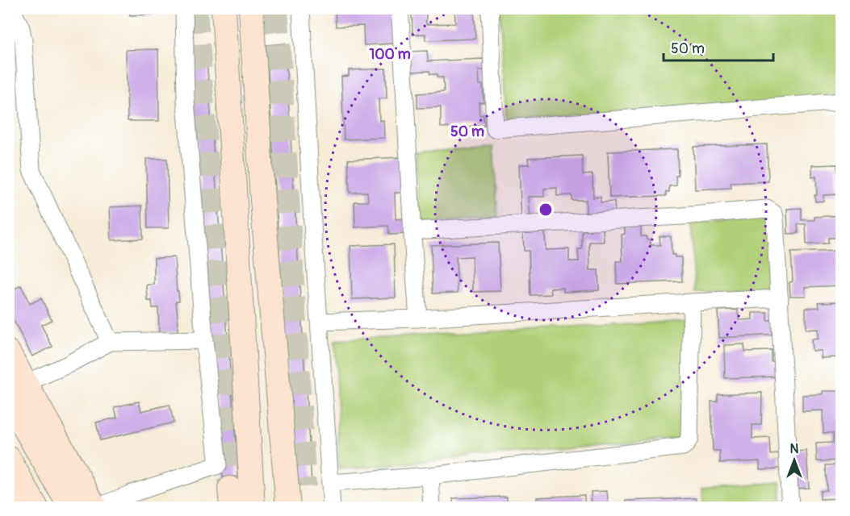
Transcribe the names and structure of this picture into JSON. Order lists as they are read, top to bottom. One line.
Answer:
{"scale_bar":"50 m","north":"top","rings":["100 m","50 m"]}
